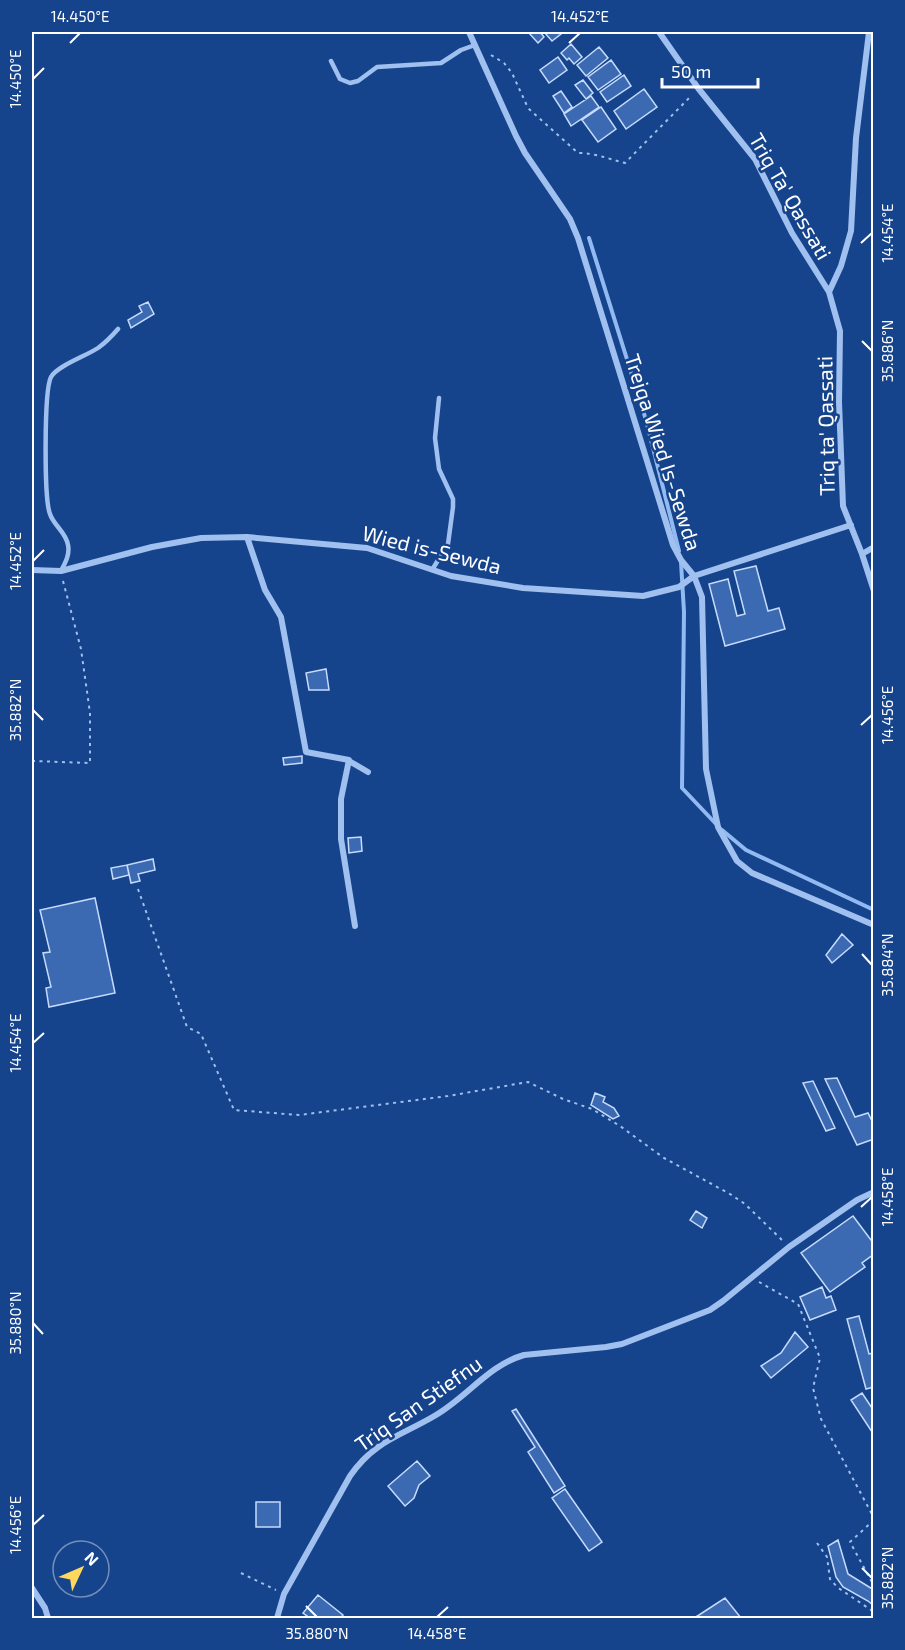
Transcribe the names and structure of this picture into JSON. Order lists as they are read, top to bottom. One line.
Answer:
{"streets":{"street":["Triq Ta' Qassati","Triq ta' Qassati","Trejqa Wied Is-Sewda","Wied is-Sewda","Triq San Stiefnu"]},"crossings":[["Triq Ta' Qassati","Triq ta' Qassati"],["Triq ta' Qassati","Wied is-Sewda"],["Trejqa Wied Is-Sewda","Wied is-Sewda"]],"scale_bar":"50 m","north":"top right","coordinates":["14.450°E","14.452°E","14.454°E","35.886°N","35.882°N","14.456°E","35.884°N","14.458°E","35.880°N"]}
